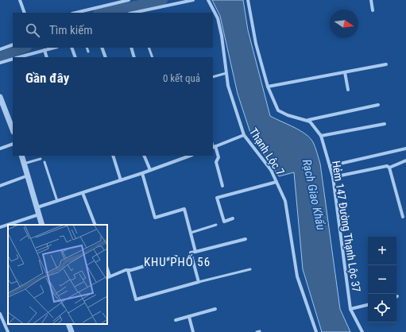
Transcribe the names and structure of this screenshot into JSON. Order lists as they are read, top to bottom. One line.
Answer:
{"streets":{"street":["Thạnh Lộc 7","Hẻm 147 Đường Thạnh Lộc 37"]},"districts":["KHU PHỐ 56"],"water":["Rạch Giao Khẩu"],"north":"right","page":{"search":"Tìm kiếm","heading":["Gần đây","0 kết quả"],"map_buttons":["+","−"]}}
